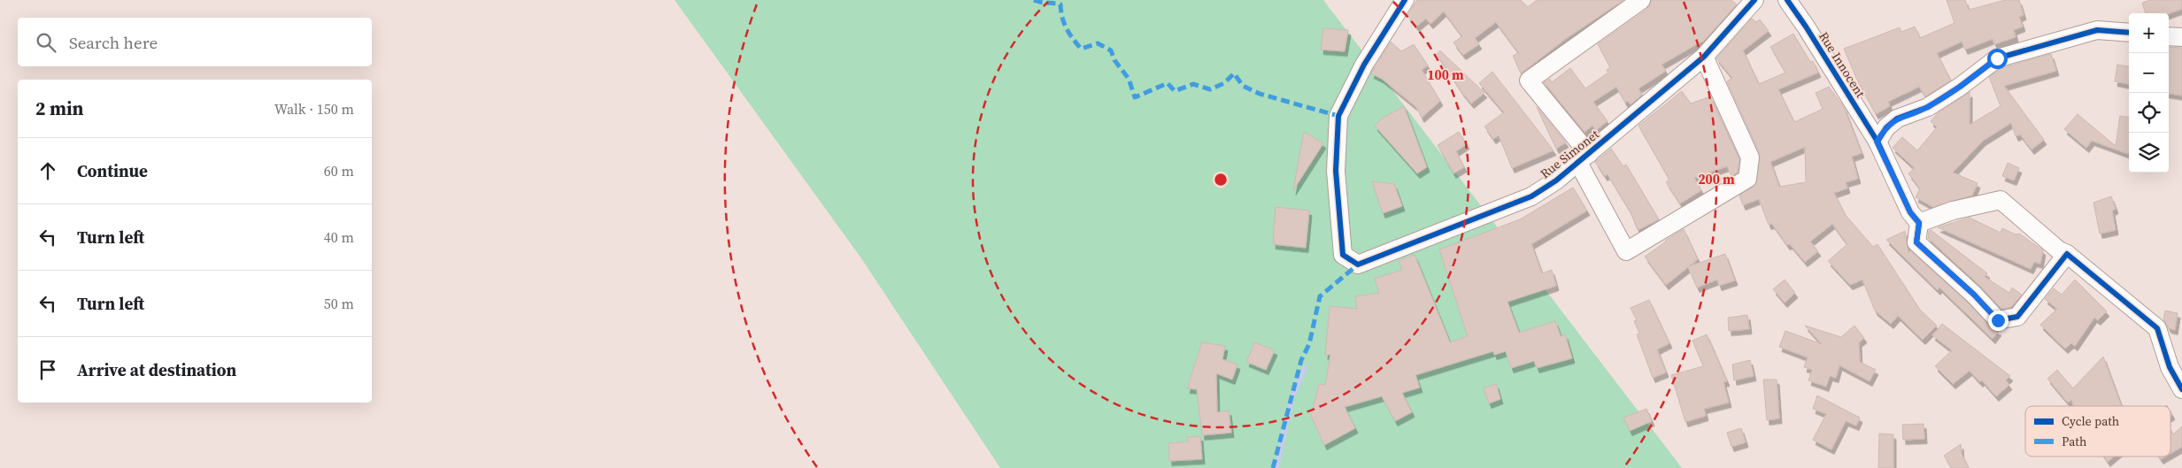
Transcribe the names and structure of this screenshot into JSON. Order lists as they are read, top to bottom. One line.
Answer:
{"streets":{"street":["Rue Innocent","Rue Simonet"]},"legend":["Cycle path","Path"],"page":{"map_buttons":["+","−"],"search":"Search here","heading":["2 min","Walk · 150 m"],"list":[["Continue","60 m"],["Turn left","40 m"],["Turn left","50 m"],"Arrive at destination"]},"rings":["100 m","200 m"]}
